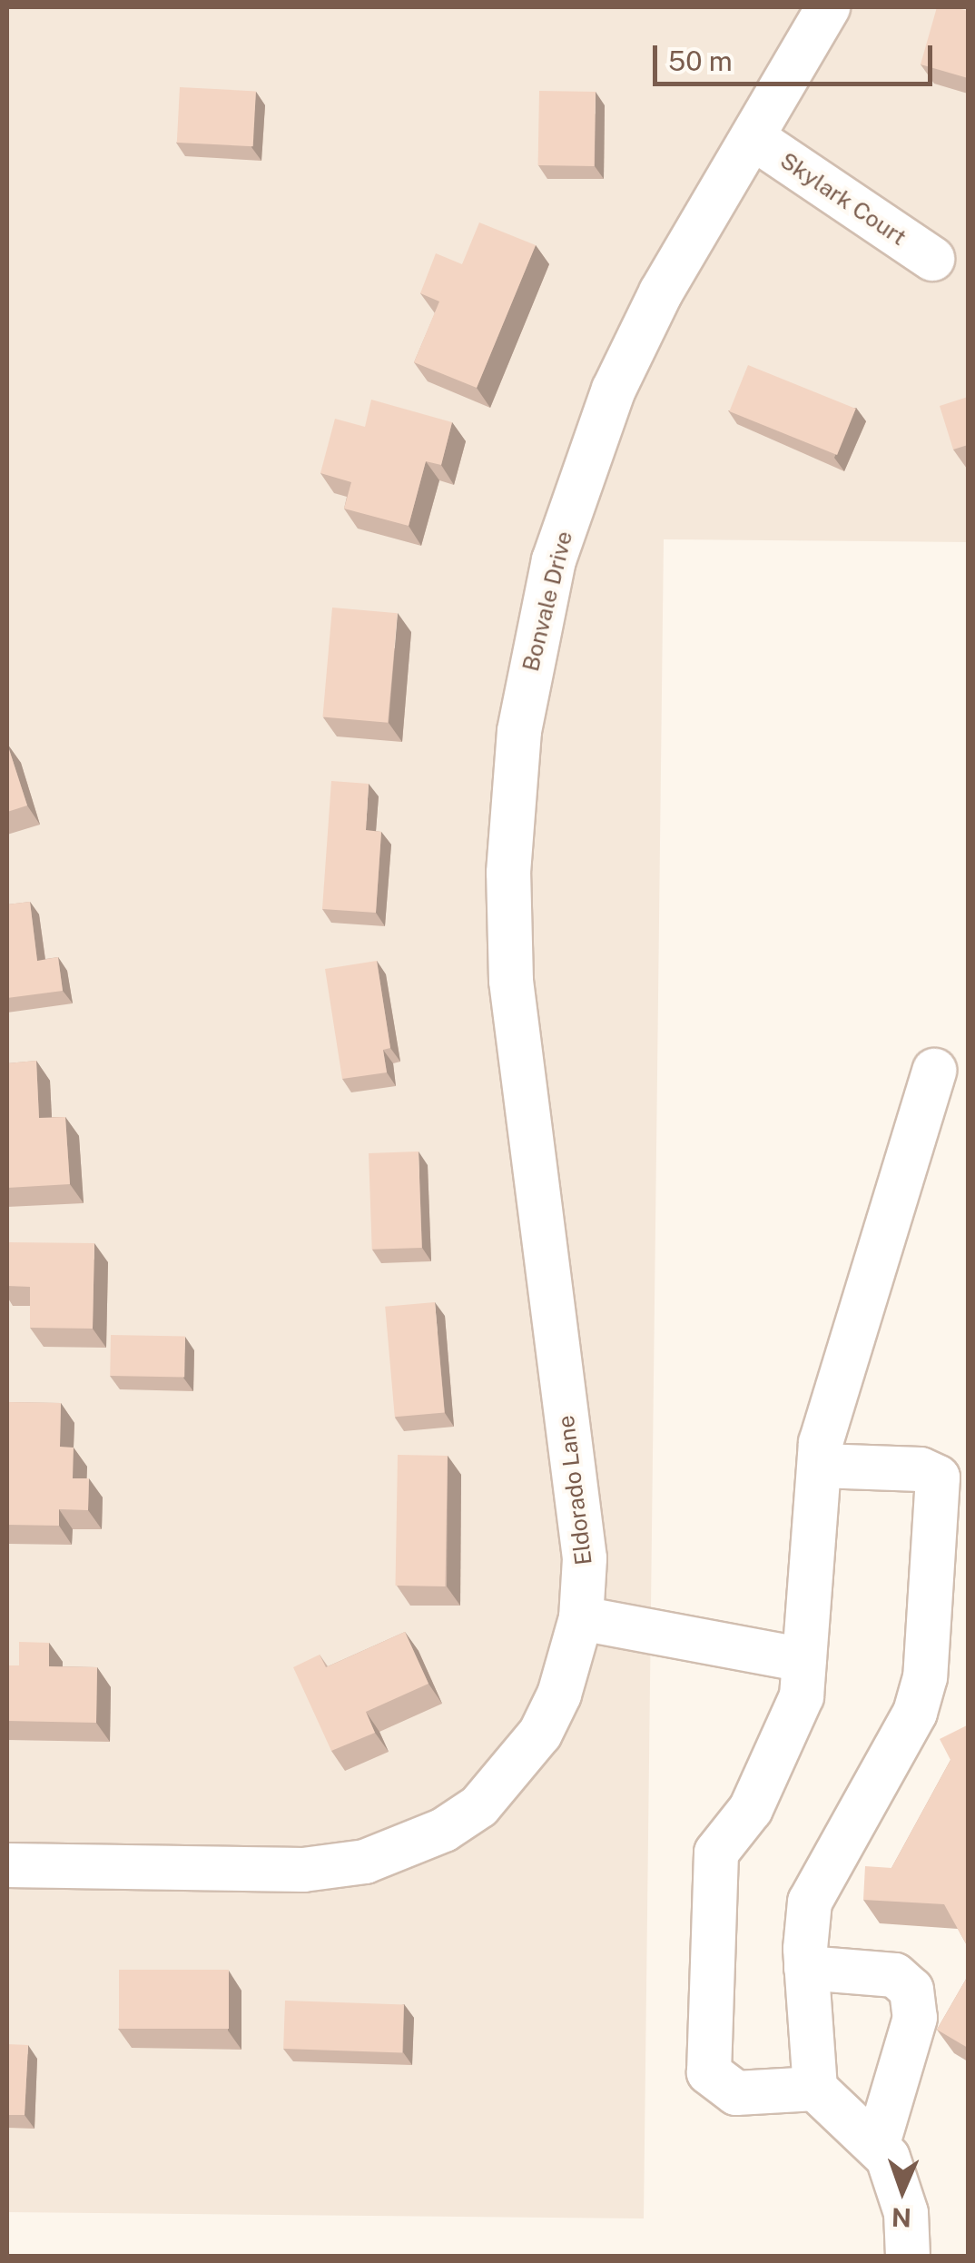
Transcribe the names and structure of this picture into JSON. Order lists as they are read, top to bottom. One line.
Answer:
{"streets":{"street":["Skylark Court","Bonvale Drive","Eldorado Lane"]},"crossings":[["Skylark Court","Bonvale Drive"],["Bonvale Drive","Eldorado Lane"]],"scale_bar":"50 m","north":"bottom"}
